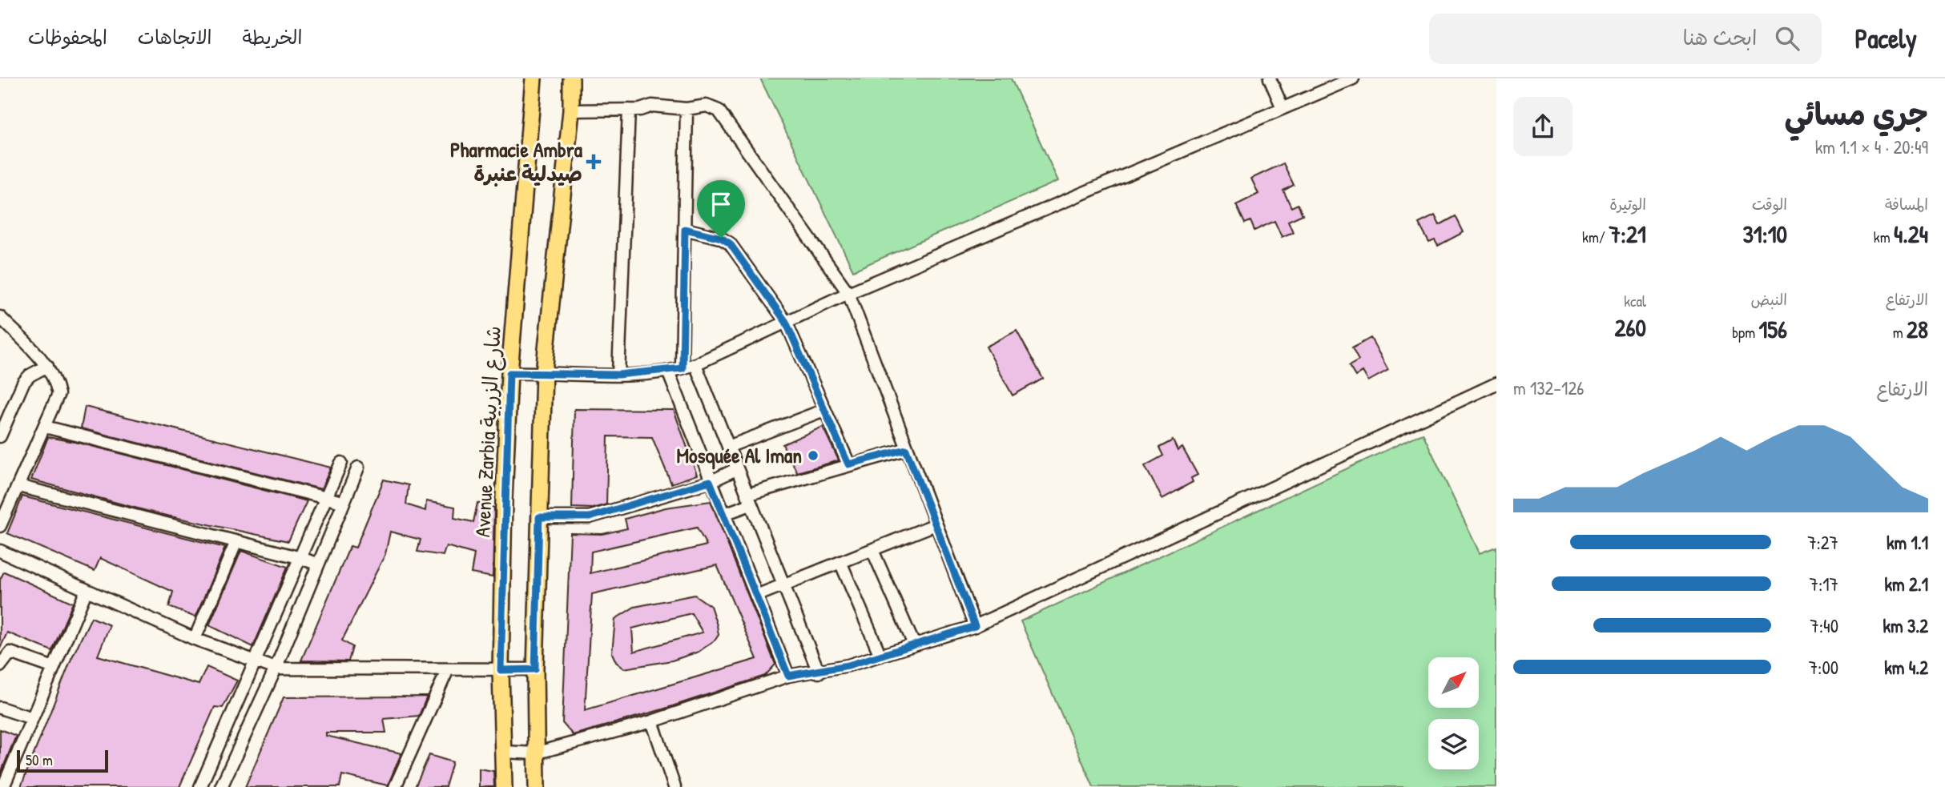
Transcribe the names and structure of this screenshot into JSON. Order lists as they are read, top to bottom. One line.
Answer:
{"streets":{"main road":["Avenue Zarbia شارع الزربية"]},"places":{"health":["Pharmacie Ambra صيدلية عنبرة"],"other":["Mosquée Al Iman"]},"scale_bar":"50 m","north":"top right","page":{"header":"Pacely","search":"ابحث هنا","nav":["الخريطة","الاتجاهات","المحفوظات"],"heading":["جري مسائي","20:49 · 4 × 1.1 km"],"stats":[["المسافة","4.24 km"],["الوقت","31:10"],["الوتيرة","7:21 /km"],["الارتفاع","28 m"],["النبض","156 bpm"],["kcal","260"]],"chart":["الارتفاع","126–132 m"],"list":[{"name":"1.1 km","note":"7:27"},{"name":"2.1 km","note":"7:17"},{"name":"3.2 km","note":"7:40"},{"name":"4.2 km","note":"7:00"}],"scale":"50 m"}}
